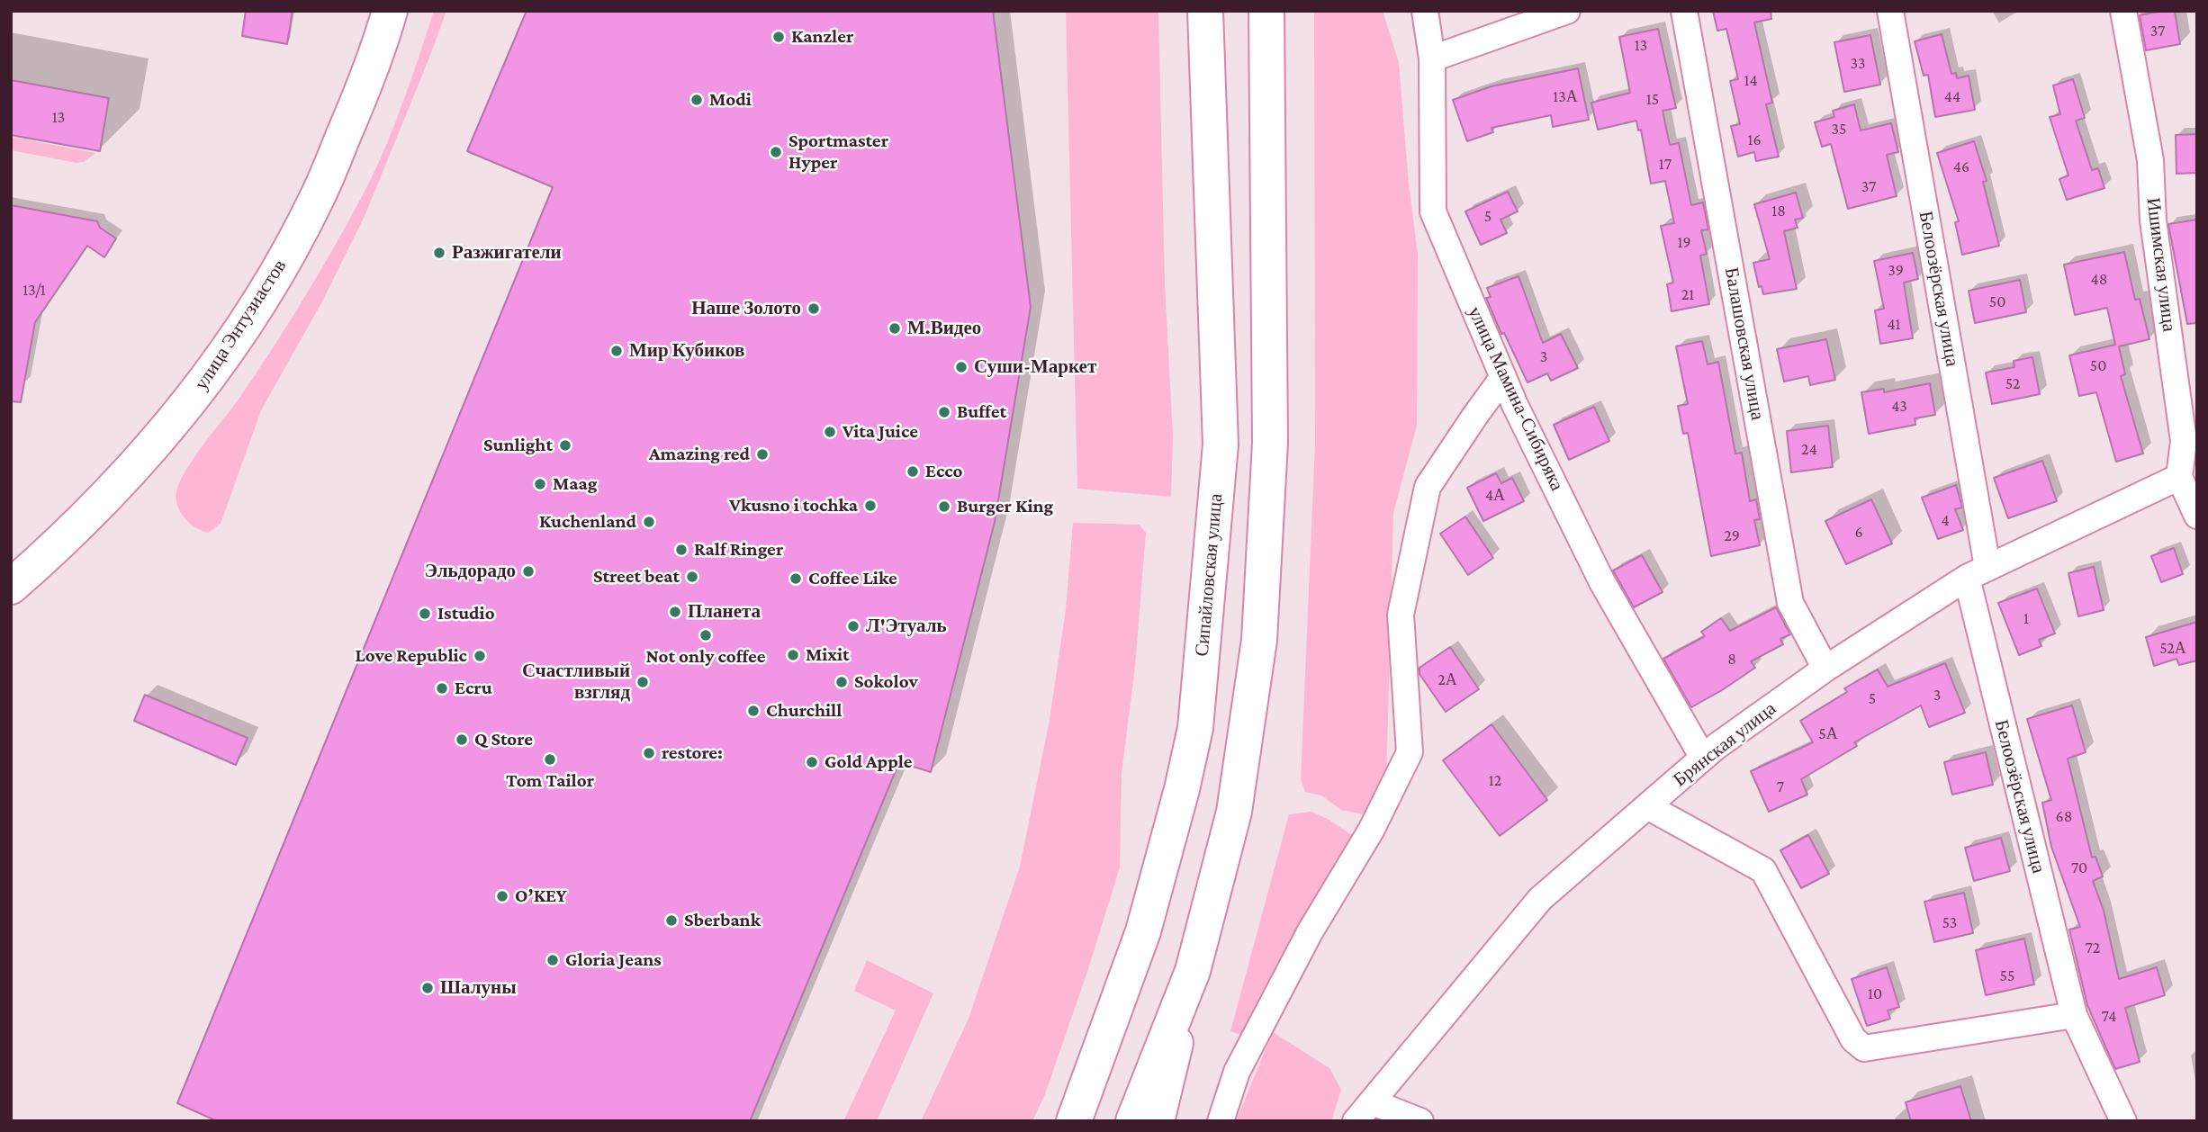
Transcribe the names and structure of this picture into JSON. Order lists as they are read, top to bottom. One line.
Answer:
{"streets":{"main road":["улица Энтузиастов","Сипайловская улица"],"street":["Ишимская улица","Белоозёрская улица","Балашовская улица","улица Мамина-Сибиряка","Брянская улица"]},"crossings":[["Ишимская улица","Брянская улица"],["Белоозёрская улица","Брянская улица"],["Балашовская улица","Брянская улица"],["улица Мамина-Сибиряка","Брянская улица"]],"places":["Kanzler","Modi","Sportmaster Hyper","Разжигатели","Наше Золото","М.Видео","Мир Кубиков","Суши-Маркет","Buffet","Vita Juice","Sunlight","Amazing red","Ecco","Maag","Vkusno i tochka","Burger King","Kuchenland","Ralf Ringer","Эльдорадо","Street beat","Coffee Like","Планета","Istudio","Л'Этуаль","Not only coffee","Mixit","Love Republic","Счастливый взгляд","Sokolov","Ecru","Churchill","Q Store","restore:","Tom Tailor","Gold Apple","O’KEY","Sberbank","Gloria Jeans","Шалуны"],"house_numbers":["37","13","33","14","13А","44","15","13","35","16","17","46","37","18","5","19","39","48","13/1","21","50","41","3","50","52","43","24","4А","4","6","29","1","52А","8","2А","3","5","5А","12","7","68","70","53","72","55","10","74"]}
